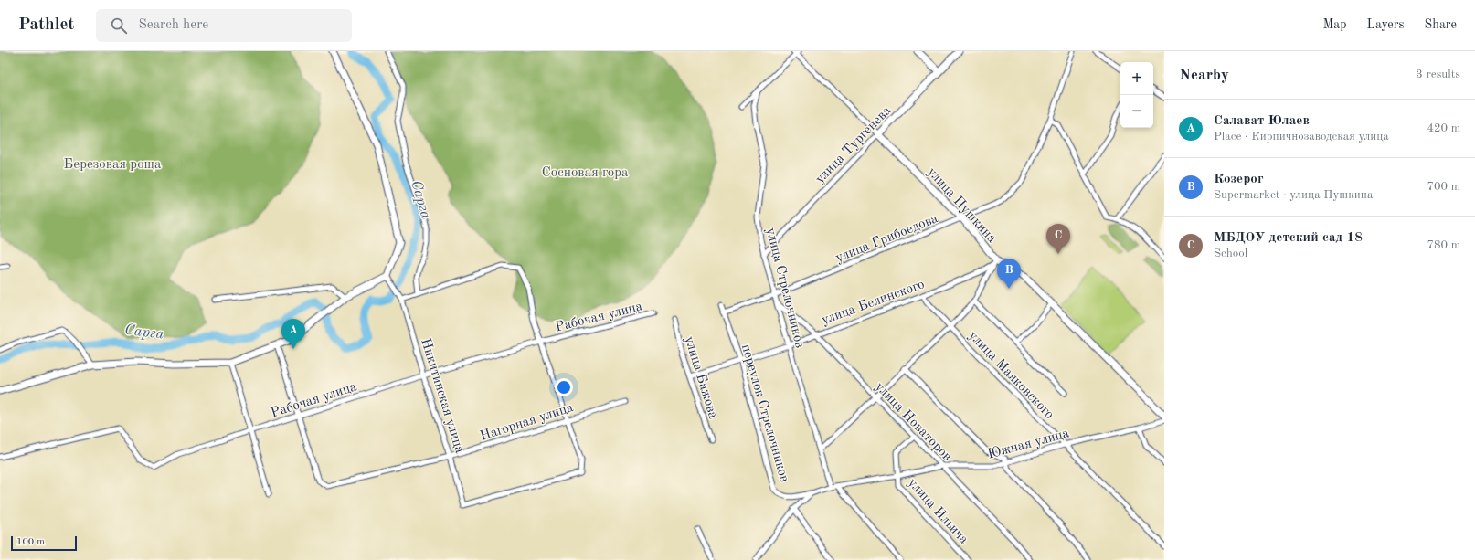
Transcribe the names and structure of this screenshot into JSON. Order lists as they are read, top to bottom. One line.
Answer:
{"streets":{"street":["улица Тургенева","улица Пушкина","улица Грибоедова","улица Стрелочников","улица Белинского","Рабочая улица","улица Маяковского","улица Бажова","Никитинская улица","переулок Стрелочников","Нагорная улица","улица Новаторов","Южная улица","улица Ильича"]},"crossings":[["улица Тургенева","улица Пушкина"],["улица Тургенева","улица Стрелочников"],["улица Пушкина","улица Грибоедова"],["улица Пушкина","улица Белинского"],["улица Грибоедова","улица Стрелочников"],["улица Грибоедова","переулок Стрелочников"],["улица Стрелочников","улица Белинского"],["улица Стрелочников","улица Новаторов"],["улица Стрелочников","Южная улица"],["улица Белинского","улица Маяковского"],["улица Белинского","улица Бажова"],["улица Белинского","переулок Стрелочников"],["улица Белинского","улица Новаторов"],["Рабочая улица","Никитинская улица"],["Рабочая улица","Нагорная улица"],["улица Маяковского","Южная улица"],["Никитинская улица","Нагорная улица"],["переулок Стрелочников","Южная улица"],["улица Новаторов","Южная улица"],["улица Новаторов","улица Ильича"],["Южная улица","улица Ильича"]],"water":["Сарга"],"parks":["Березовая роща","Сосновая гора"],"scale_bar":"100 m","page":{"header":"Pathlet","search":"Search here","nav":["Map","Layers","Share"],"heading":["Nearby","3 results"],"map_buttons":["+","−"],"list":[{"mark":"A","name":"Салават Юлаев","note":"Place · Кирпичнозаводская улица","value":"420 m"},{"mark":"B","name":"Козерог","note":"Supermarket · улица Пушкина","value":"700 m"},{"mark":"C","name":"МБДОУ детский сад 18","note":"School","value":"780 m"}],"pins":["C","B","A"],"scale":"100 m"}}
